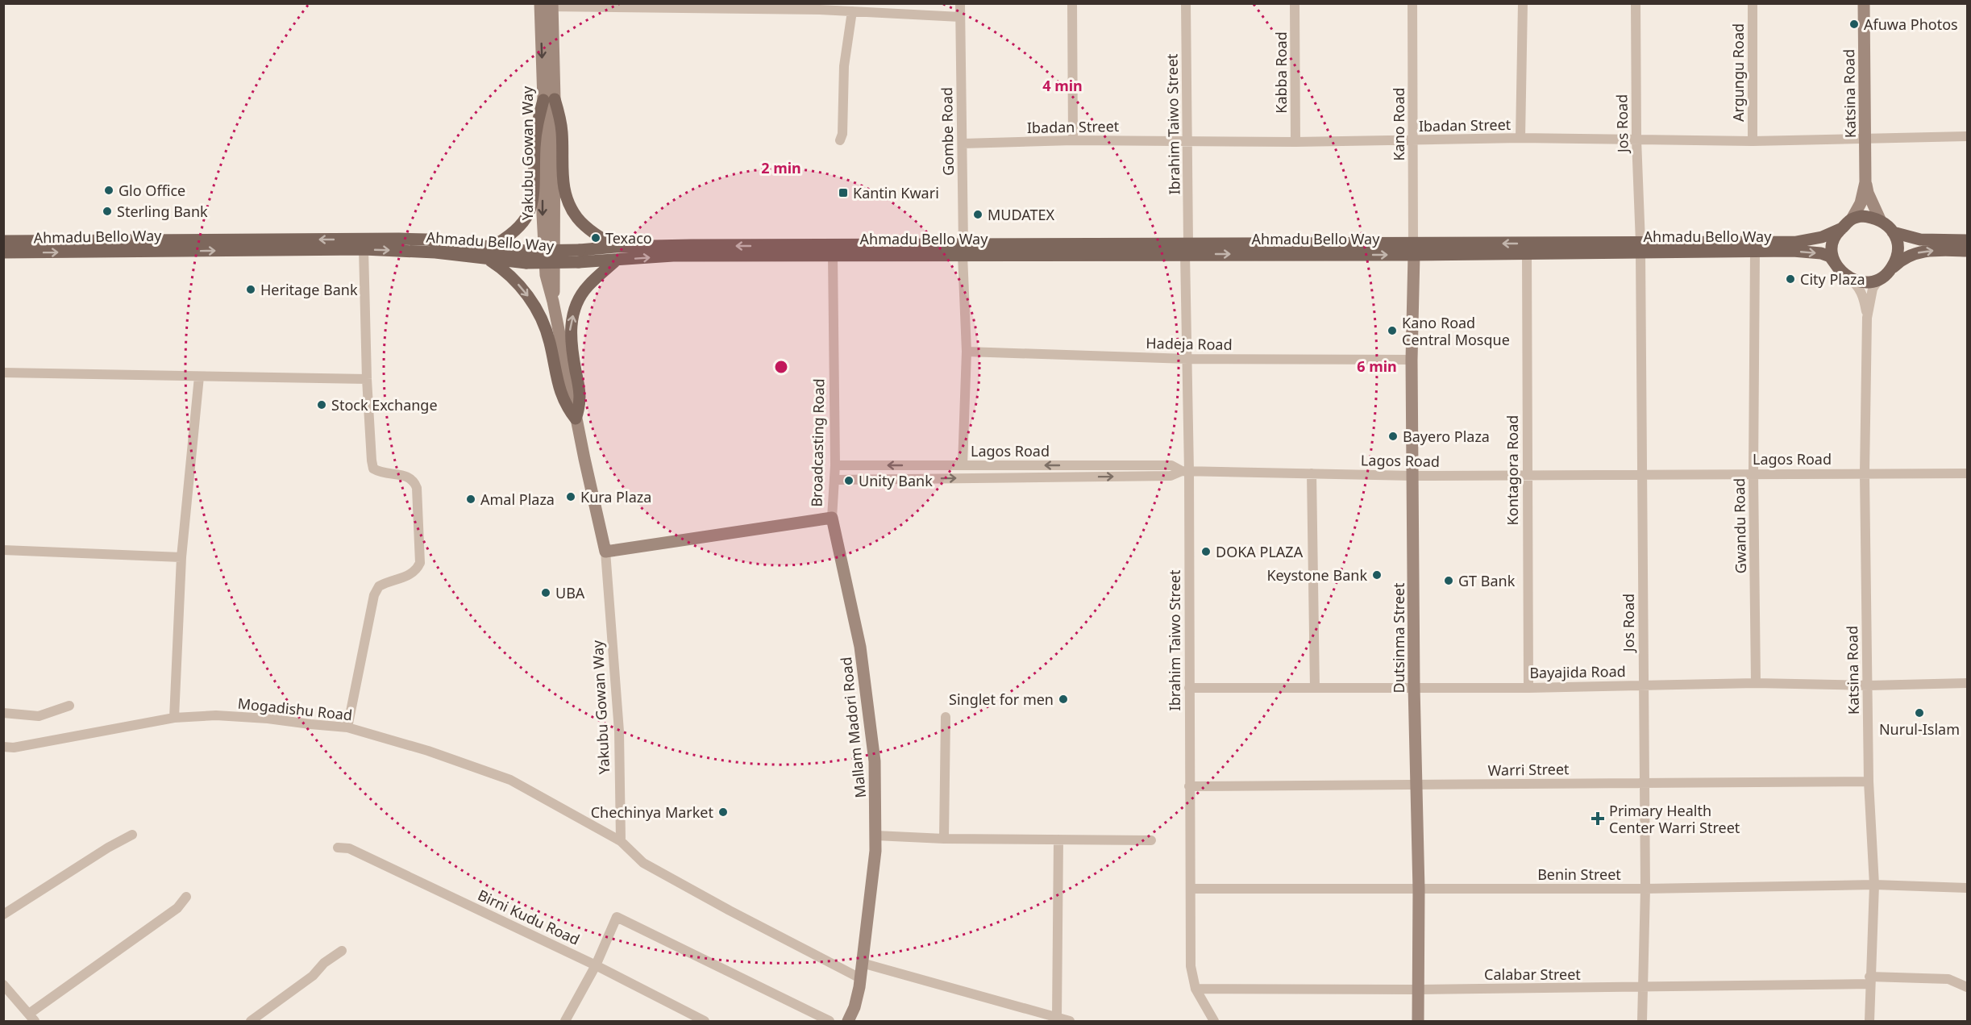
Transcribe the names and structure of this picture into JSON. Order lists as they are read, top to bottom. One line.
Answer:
{"streets":{"main road":["Ahmadu Bello Way"],"street":["Kabba Road","Argungu Road","Katsina Road","Jos Road","Ibrahim Taiwo Street","Kano Road","Ibadan Street","Gombe Road","Yakubu Gowan Way","Hadeja Road","Broadcasting Road","Lagos Road","Kontagora Road","Gwandu Road","Dutsinma Street","Bayajida Road","Mogadishu Road","Mallam Madori Road","Warri Street","Benin Street","Birni Kudu Road","Calabar Street"]},"crossings":[["Kabba Road","Ibadan Street"],["Argungu Road","Ibadan Street"],["Katsina Road","Ibadan Street"],["Katsina Road","Ahmadu Bello Way"],["Katsina Road","Lagos Road"],["Katsina Road","Bayajida Road"],["Katsina Road","Warri Street"],["Katsina Road","Benin Street"],["Katsina Road","Calabar Street"],["Jos Road","Ibadan Street"],["Jos Road","Ahmadu Bello Way"],["Jos Road","Lagos Road"],["Jos Road","Bayajida Road"],["Jos Road","Warri Street"],["Jos Road","Benin Street"],["Jos Road","Calabar Street"],["Ibrahim Taiwo Street","Ibadan Street"],["Ibrahim Taiwo Street","Ahmadu Bello Way"],["Ibrahim Taiwo Street","Hadeja Road"],["Ibrahim Taiwo Street","Lagos Road"],["Ibrahim Taiwo Street","Bayajida Road"],["Ibrahim Taiwo Street","Warri Street"],["Ibrahim Taiwo Street","Benin Street"],["Ibrahim Taiwo Street","Calabar Street"],["Kano Road","Ibadan Street"],["Kano Road","Ahmadu Bello Way"],["Kano Road","Dutsinma Street"],["Ibadan Street","Gombe Road"],["Gombe Road","Ahmadu Bello Way"],["Gombe Road","Hadeja Road"],["Gombe Road","Lagos Road"],["Yakubu Gowan Way","Broadcasting Road"],["Yakubu Gowan Way","Mogadishu Road"],["Ahmadu Bello Way","Broadcasting Road"],["Ahmadu Bello Way","Kontagora Road"],["Ahmadu Bello Way","Gwandu Road"],["Ahmadu Bello Way","Dutsinma Street"],["Hadeja Road","Dutsinma Street"],["Broadcasting Road","Lagos Road"],["Broadcasting Road","Mallam Madori Road"],["Lagos Road","Kontagora Road"],["Lagos Road","Gwandu Road"],["Lagos Road","Dutsinma Street"],["Kontagora Road","Bayajida Road"],["Gwandu Road","Bayajida Road"],["Dutsinma Street","Bayajida Road"],["Dutsinma Street","Warri Street"],["Dutsinma Street","Benin Street"],["Dutsinma Street","Calabar Street"]],"places":{"other":["Afuwa Photos","Glo Office","Sterling Bank","MUDATEX","Texaco","City Plaza","Heritage Bank","Kano Road Central Mosque","Stock Exchange","Bayero Plaza","Unity Bank","Kura Plaza","Amal Plaza","DOKA PLAZA","Keystone Bank","GT Bank","UBA","Singlet for men","Nurul-Islam","Chechinya Market"],"transit":["Kantin Kwari"],"health":["Primary Health Center Warri Street"]},"rings":["4 min","2 min","6 min"]}
